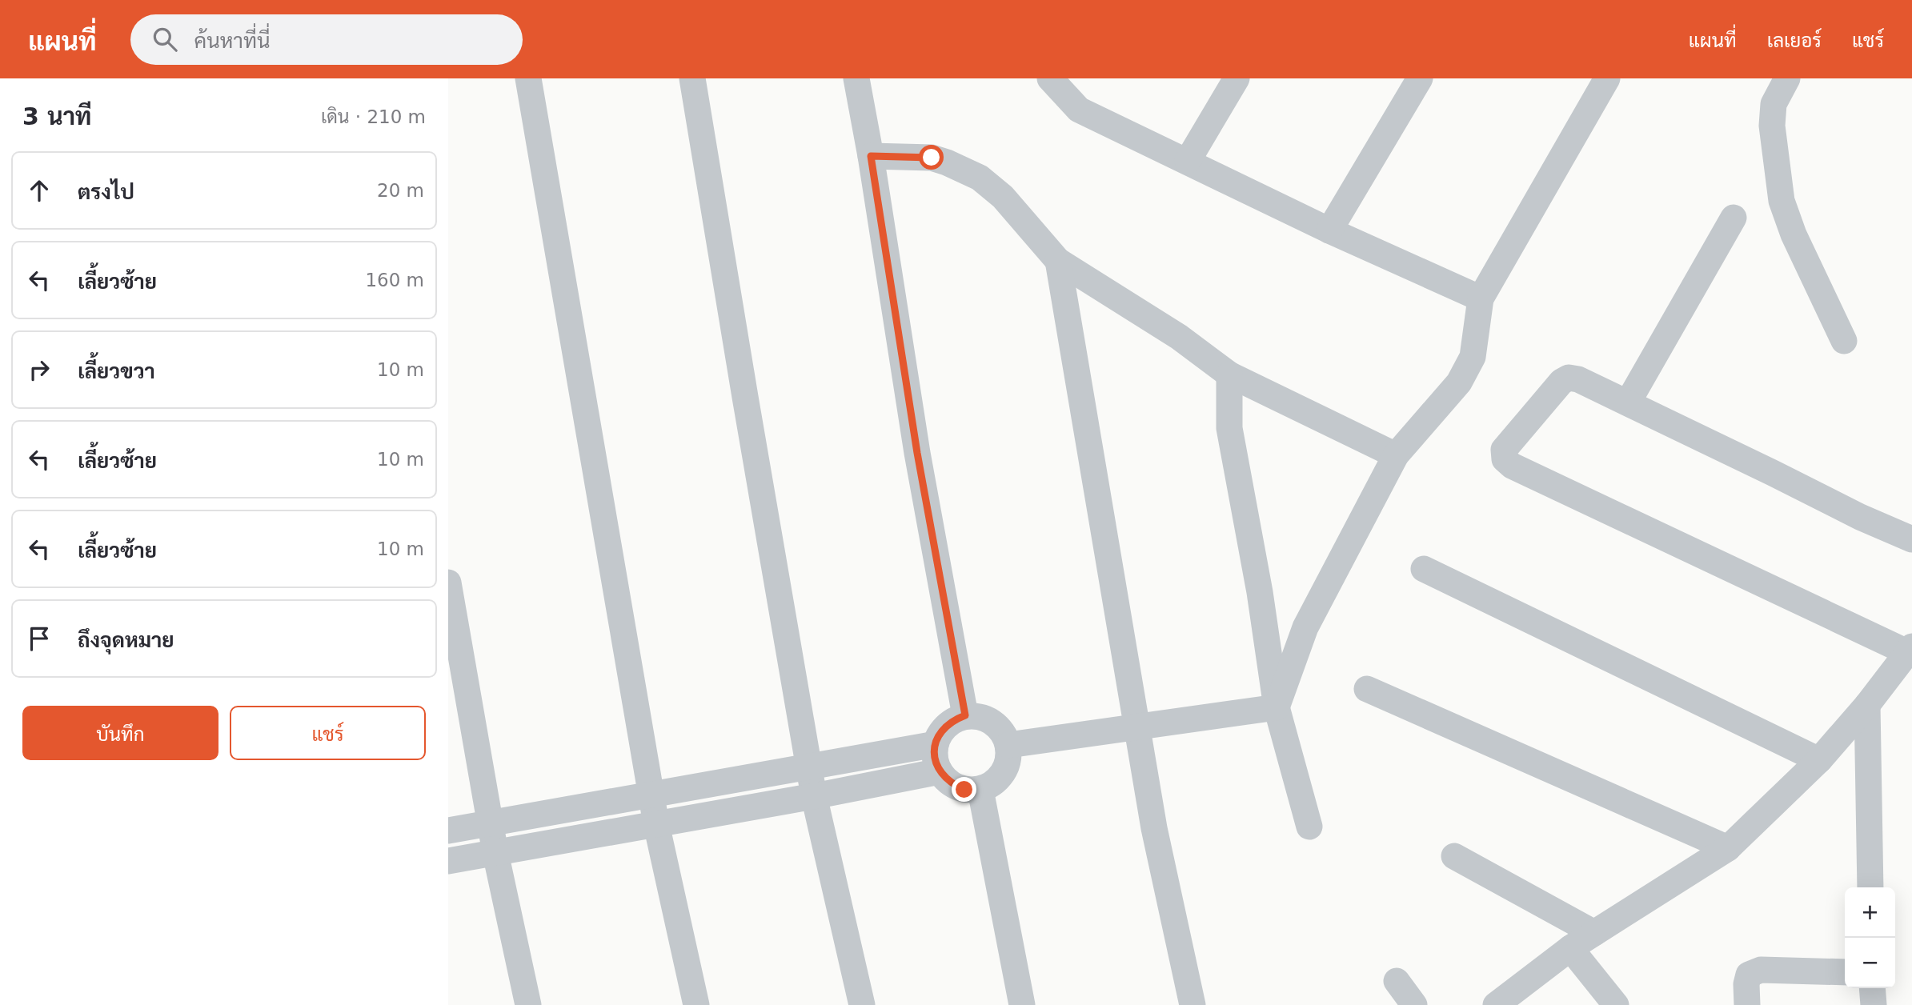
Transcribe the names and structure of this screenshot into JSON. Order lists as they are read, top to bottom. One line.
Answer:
{"page":{"header":"แผนที่","search":"ค้นหาที่นี่","nav":["แผนที่","เลเยอร์","แชร์"],"heading":["3 นาที","เดิน · 210 m"],"list":[["ตรงไป","20 m"],["เลี้ยวซ้าย","160 m"],["เลี้ยวขวา","10 m"],["เลี้ยวซ้าย","10 m"],["เลี้ยวซ้าย","10 m"],"ถึงจุดหมาย"],"buttons":["บันทึก","แชร์"],"map_buttons":["+","−"]}}
